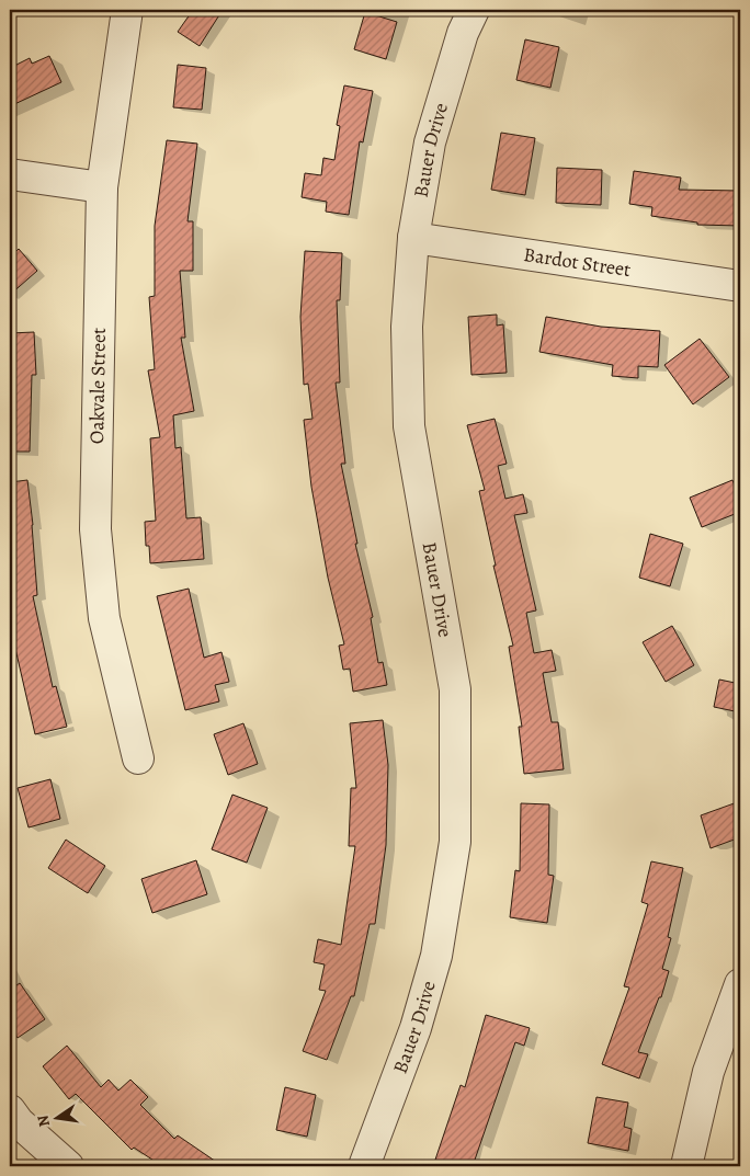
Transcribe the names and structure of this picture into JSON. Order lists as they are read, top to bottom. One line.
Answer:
{"streets":{"street":["Bauer Drive","Bardot Street","Oakvale Street"]},"crossings":[["Bauer Drive","Bardot Street"]],"north":"left"}
